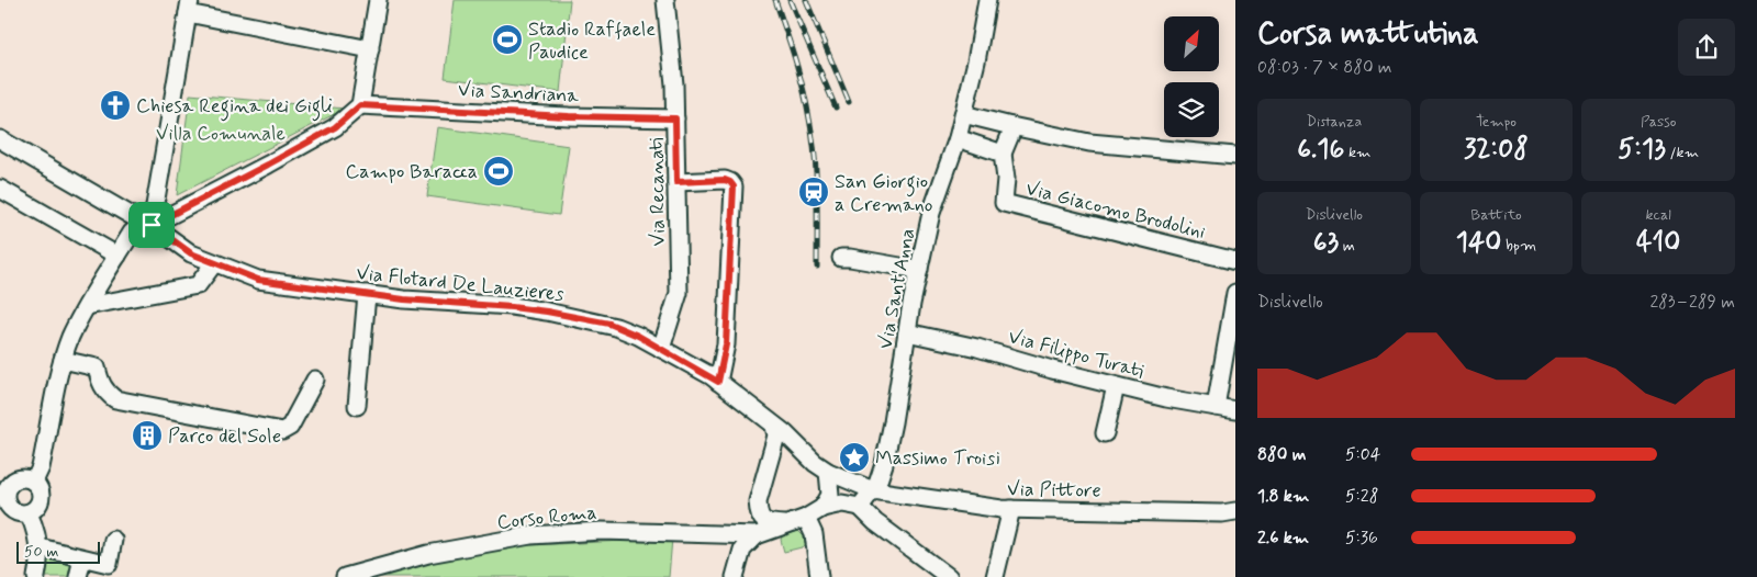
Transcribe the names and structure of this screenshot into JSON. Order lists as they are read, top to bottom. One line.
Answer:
{"streets":{"street":["Via Sandriana","Via Recanati","Via Giacomo Brodolini","Via Flotard De Lauzieres","Via Sant'Anna","Via Filippo Turati","Via Pittore","Corso Roma"]},"crossings":[["Via Sandriana","Via Recanati"],["Via Recanati","Via Flotard De Lauzieres"],["Via Flotard De Lauzieres","Via Pittore"],["Via Sant'Anna","Via Filippo Turati"],["Via Sant'Anna","Via Pittore"]],"parks":["Villa Comunale"],"places":{"sports":["Stadio Raffaele Paudice","Campo Baracca"],"church":["Chiesa Regina dei Gigli"],"station":["San Giorgio a Cremano"],"building":["Parco del Sole"],"place":["Massimo Troisi"]},"scale_bar":"50 m","north":"top right","page":{"heading":["Corsa mattutina","08:03 · 7 × 880 m"],"stats":[["Distanza","6.16 km"],["Tempo","32:08"],["Passo","5:13 /km"],["Dislivello","63 m"],["Battito","140 bpm"],["kcal","410"]],"chart":["Dislivello","283–289 m"],"list":[{"name":"880 m","note":"5:04"},{"name":"1.8 km","note":"5:28"},{"name":"2.6 km","note":"5:36"}],"scale":"50 m"}}
